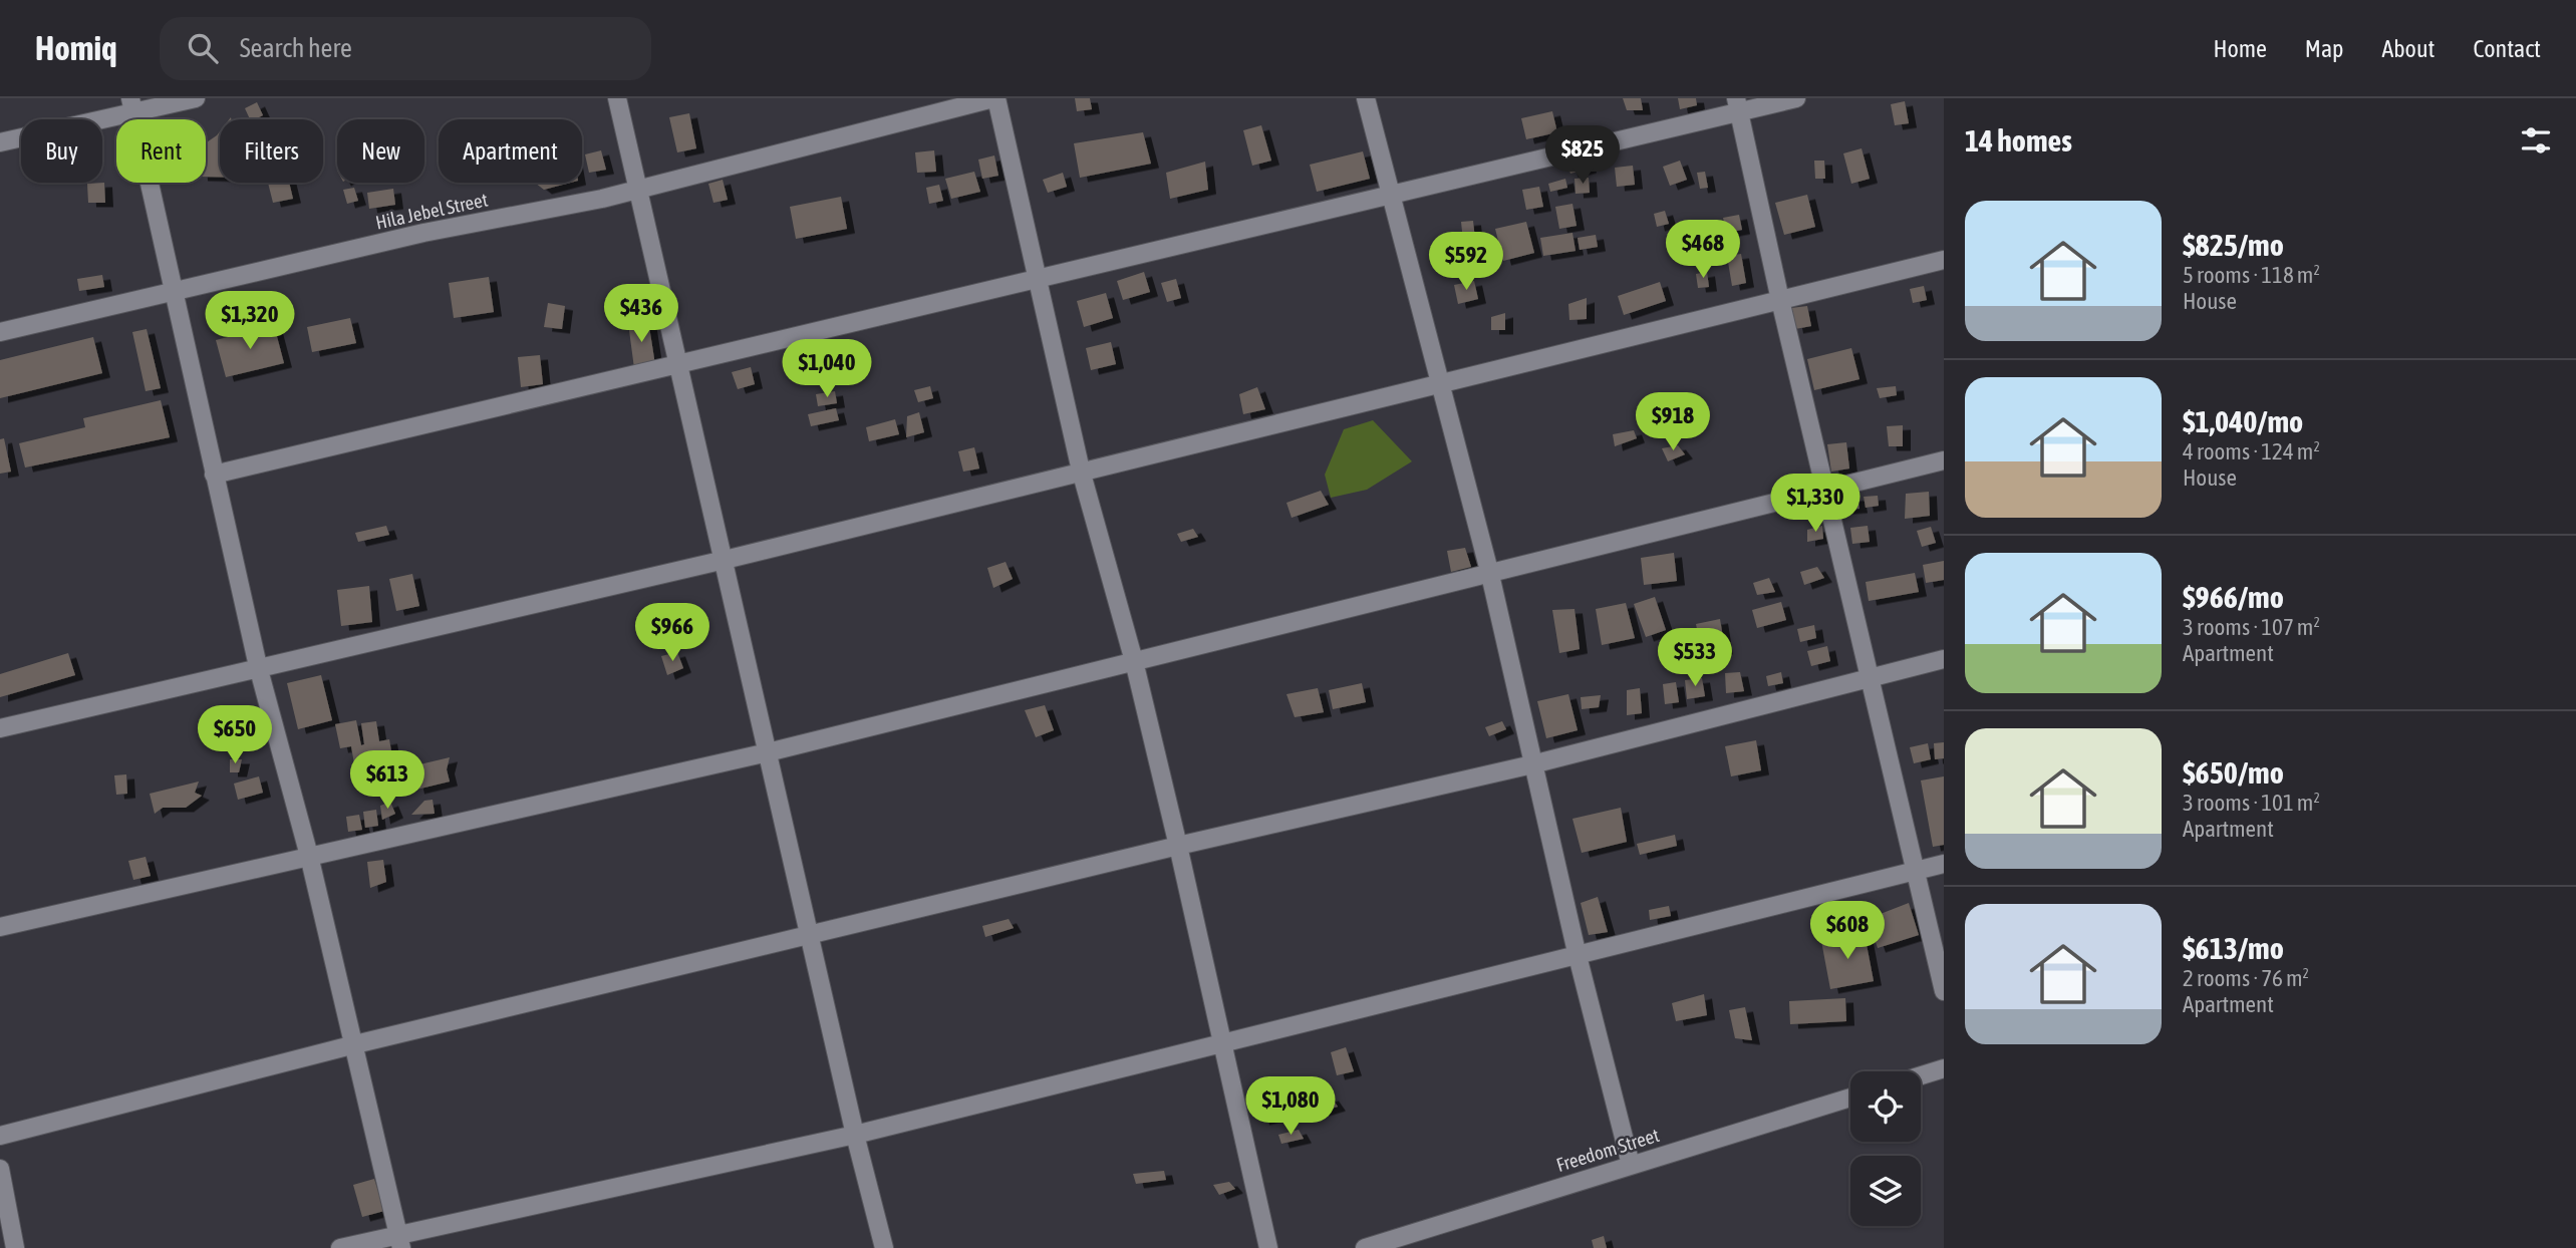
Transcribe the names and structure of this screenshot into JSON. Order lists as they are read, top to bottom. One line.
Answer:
{"streets":{"street":["Hila Jebel Street","Freedom Street"]},"page":{"header":"Homiq","search":"Search here","nav":["Home","Map","About","Contact"],"heading":"14 homes","chip":["Buy","Rent","Filters","New","Apartment"],"price":["$825","$468","$592","$436","$1,320","$1,040","$918","$1,330","$966","$533","$650","$613","$608","$1,080"],"list":[{"name":"$825/mo","note":"5 rooms · 118 m² · House"},{"name":"$1,040/mo","note":"4 rooms · 124 m² · House"},{"name":"$966/mo","note":"3 rooms · 107 m² · Apartment"},{"name":"$650/mo","note":"3 rooms · 101 m² · Apartment"},{"name":"$613/mo","note":"2 rooms · 76 m² · Apartment"}]}}
